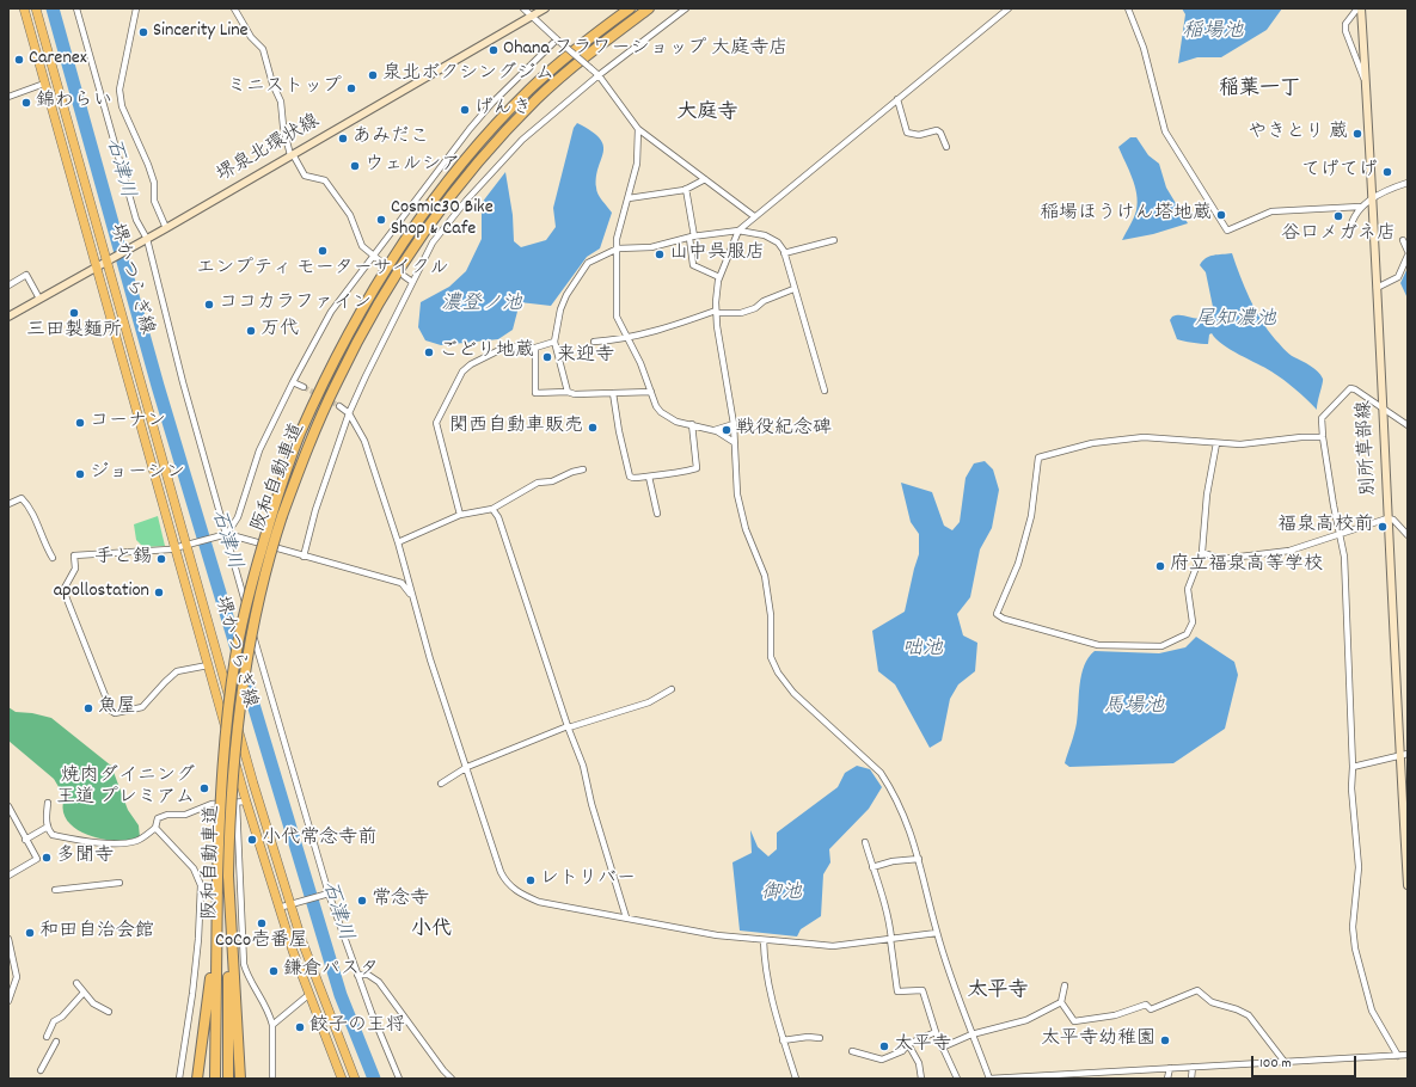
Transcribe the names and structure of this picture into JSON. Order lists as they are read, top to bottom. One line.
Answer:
{"streets":{"highway":["阪和自動車道"],"main road":["堺泉北環状線","堺かつらぎ線","別所草部線"]},"crossings":[["堺泉北環状線","堺かつらぎ線"]],"districts":["稲葉一丁","大庭寺","小代","太平寺"],"water":["稲場池","石津川","濃登ノ池","尾知濃池","咄池","馬場池","御池"],"places":["Sincerity Line","Ohana フラワーショップ 大庭寺店","Carenex","泉北ボクシングジム","ミニストップ","錦わらい","げんき","やきとり 蔵","あみだこ","ウェルシア","てげてげ","稲場ほうけん塔地蔵","谷口メガネ店","Cosmic30 Bike Shop & Cafe","エンプティ モーターサイクル","山中呉服店","ココカラファイン","三田製麵所","万代","ごどり地蔵","来迎寺","コーナン","関西自動車販売","戦役紀念碑","ジョーシン","福泉高校前","手と錫","府立福泉高等学校","apollostation","魚屋","焼肉ダイニング 王道 プレミアム","小代常念寺前","多聞寺","レトリバー","常念寺","CoCo壱番屋","和田自治会館","鎌倉パスタ","餃子の王将","太平寺幼稚園","太平寺"],"scale_bar":"100 m"}
